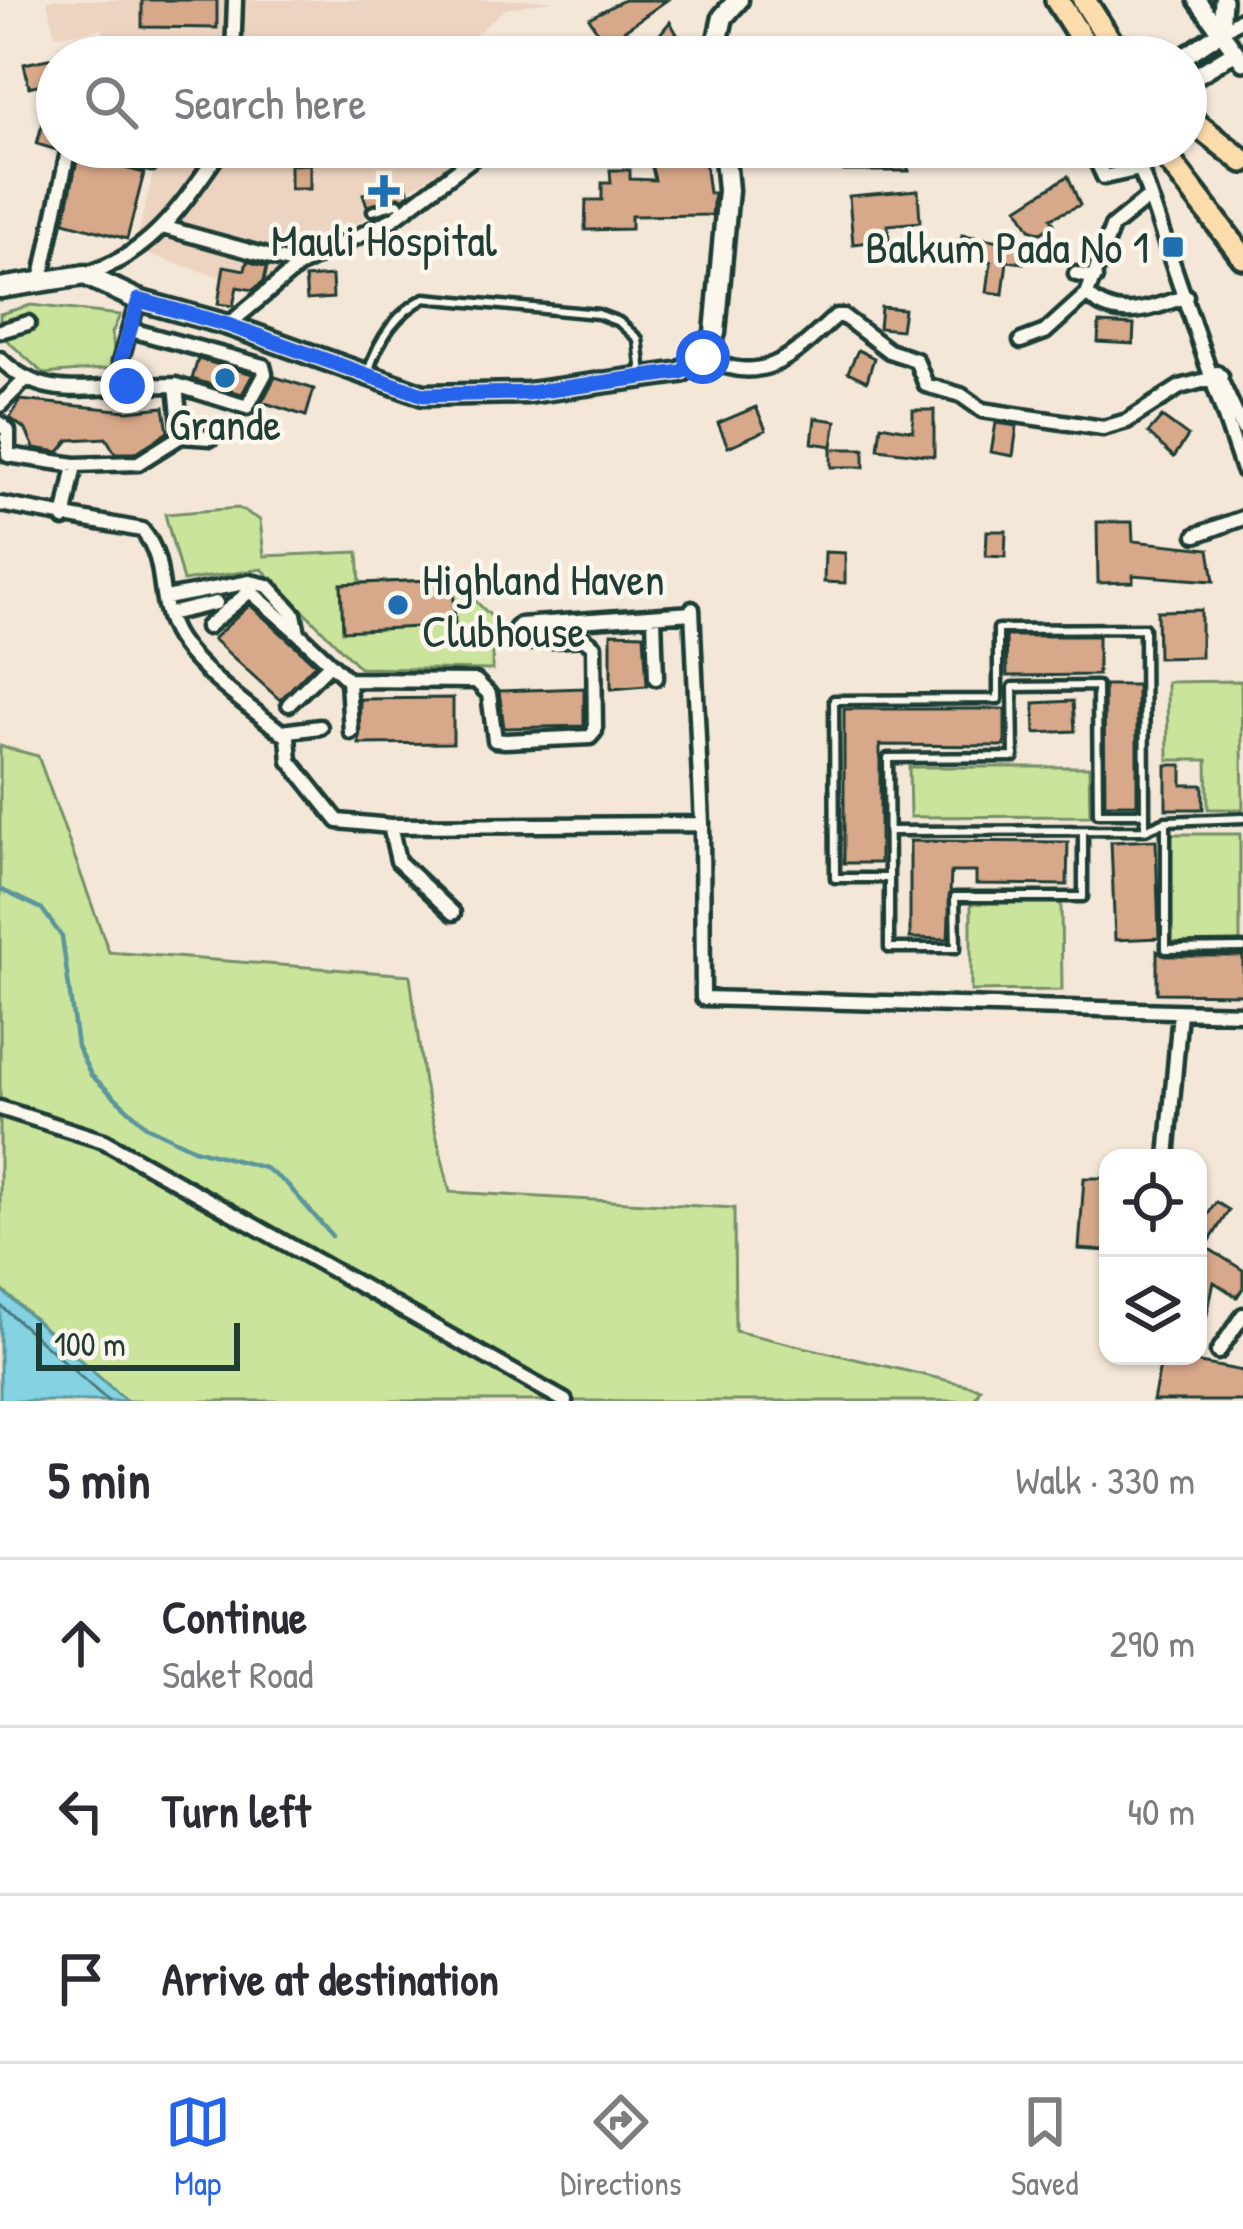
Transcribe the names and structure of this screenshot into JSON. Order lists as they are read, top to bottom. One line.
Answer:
{"places":{"health":["Mauli Hospital"],"transit":["Balkum Pada No 1"],"other":["Grande","Highland Haven Clubhouse"]},"scale_bar":"100 m","page":{"search":"Search here","scale":"100 m","heading":["5 min","Walk · 330 m"],"list":[["Continue","Saket Road","290 m"],["Turn left","40 m"],"Arrive at destination"],"nav":["Map","Directions","Saved"]}}
